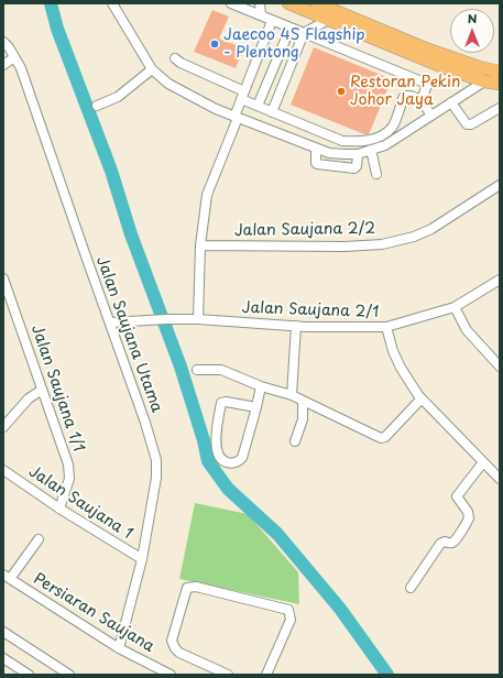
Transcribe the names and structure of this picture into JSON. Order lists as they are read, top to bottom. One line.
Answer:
{"streets":{"street":["Jalan Saujana 2/2","Jalan Saujana 2/1","Jalan Saujana Utama","Jalan Saujana 1/1","Jalan Saujana 1","Persiaran Saujana"]},"crossings":[["Jalan Saujana 2/1","Jalan Saujana Utama"],["Jalan Saujana Utama","Jalan Saujana 1"],["Jalan Saujana Utama","Persiaran Saujana"],["Jalan Saujana 1/1","Jalan Saujana 1"]],"places":["Jaecoo 4S Flagship - Plentong","Restoran Pekin Johor Jaya"],"north":"top"}
